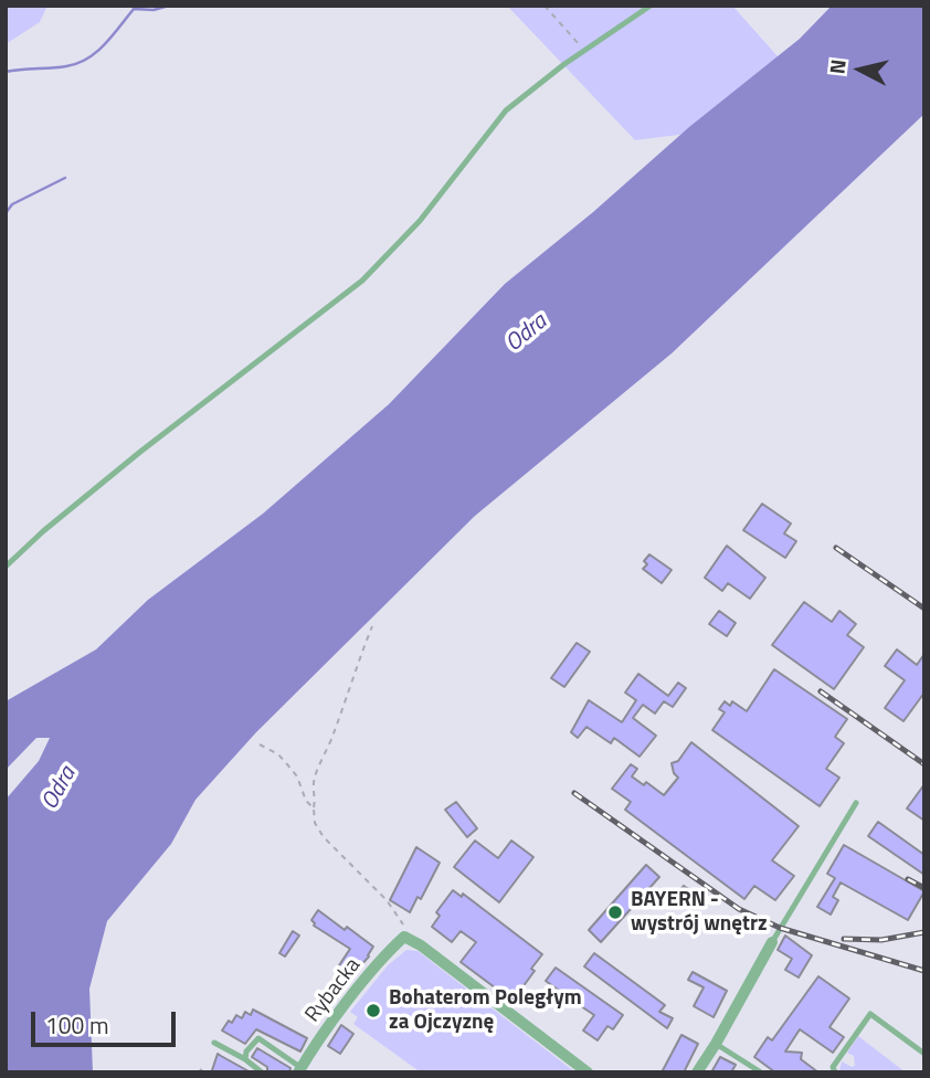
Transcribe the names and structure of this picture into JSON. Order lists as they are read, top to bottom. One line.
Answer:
{"streets":{"street":["Rybacka"]},"water":["Odra"],"places":["BAYERN - wystrój wnętrz","Bohaterom Poległym za Ojczyznę"],"scale_bar":"100 m","north":"left"}
